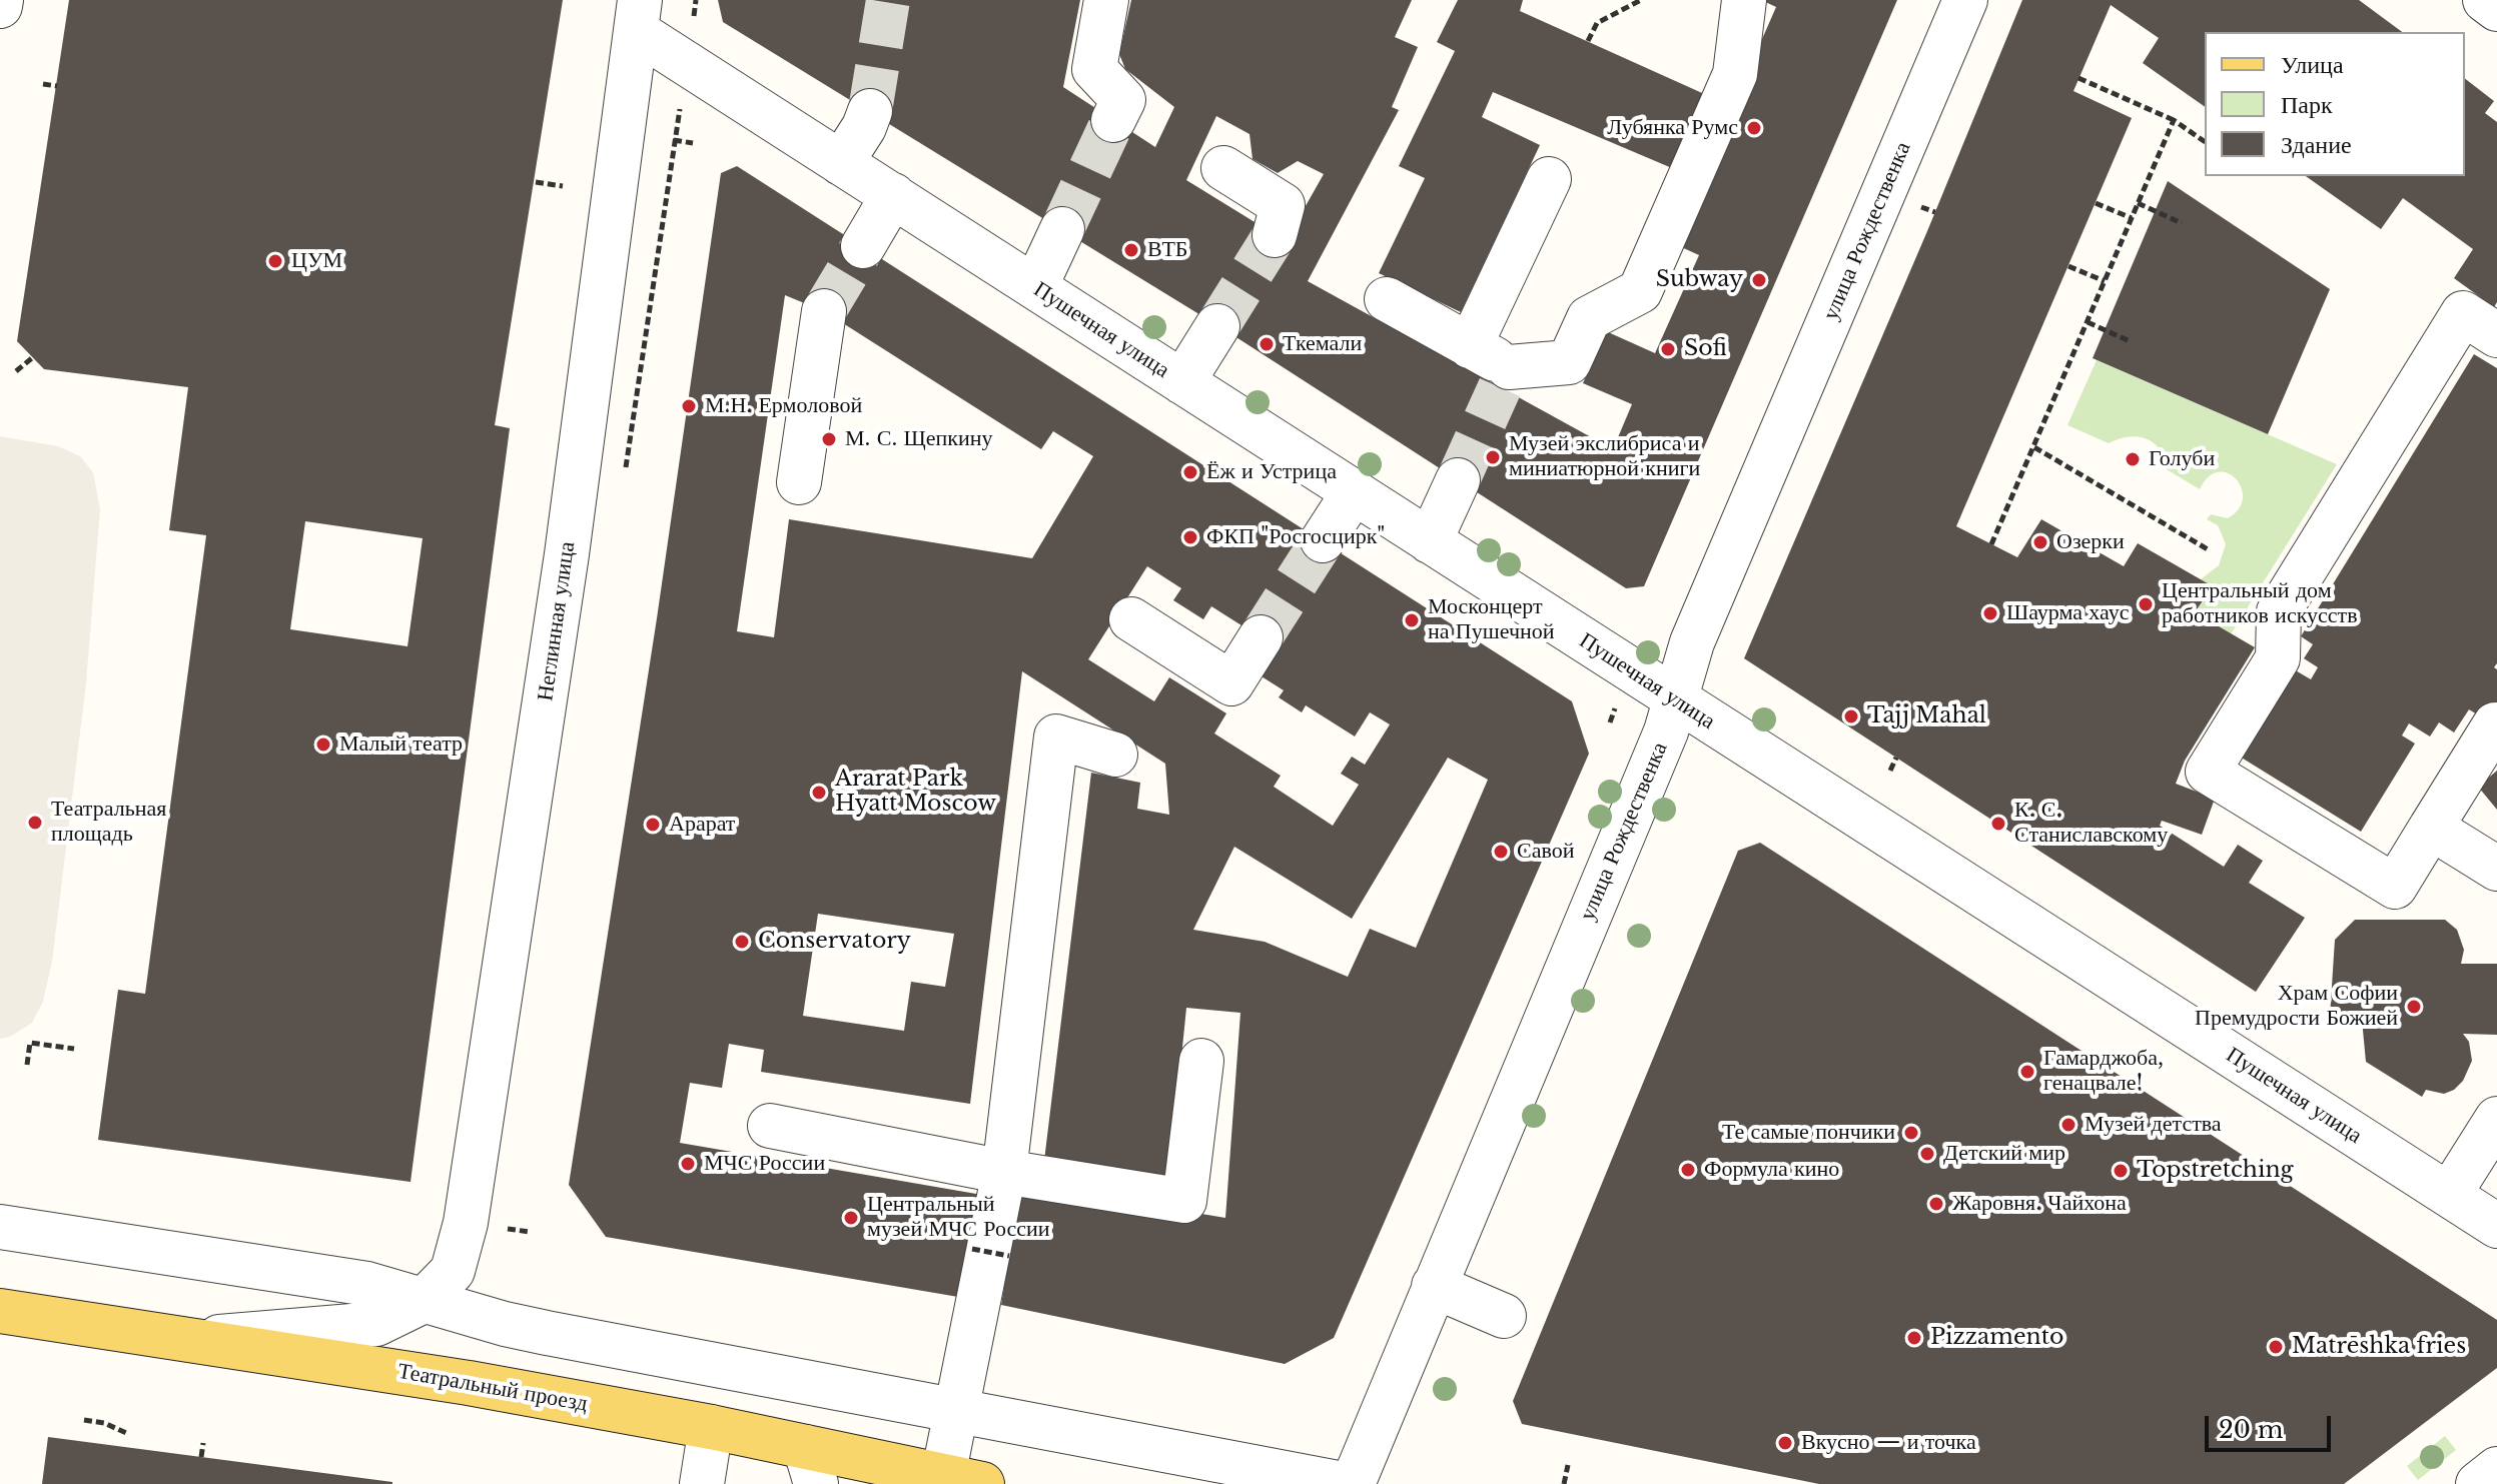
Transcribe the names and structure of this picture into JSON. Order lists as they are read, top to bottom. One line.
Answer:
{"streets":{"main road":["Театральный проезд"],"street":["улица Рождественка","Пушечная улица","Неглинная улица"]},"crossings":[["улица Рождественка","Пушечная улица"],["Пушечная улица","Неглинная улица"],["Неглинная улица","Театральный проезд"]],"places":["Лубянка Румс","ВТБ","ЦУМ","Subway","Ткемали","Sofi","М.Н. Ермоловой","М. С. Щепкину","Музей экслибриса и миниатюрной книги","Голуби","Ёж и Устрица","ФКП \"Росгосцирк\"","Озерки","Центральный дом работников искусств","Шаурма хаус","Москонцерт на Пушечной","Tajj Mahal","Малый театр","Ararat Park Hyatt Moscow","Театральная площадь","К. С. Станиславскому","Арарат","Савой","Conservatory","Храм Софии Премудрости Божией","Гамарджоба, генацвале!","Музей детства","Те самые пончики","Детский мир","МЧС России","Формула кино","Topstretching","Жаровня. Чайхона","Центральный музей МЧС России","Pizzamento","Matrēshka fries","Вкусно — и точка"],"legend":["Улица","Парк","Здание"],"scale_bar":"20 m"}
